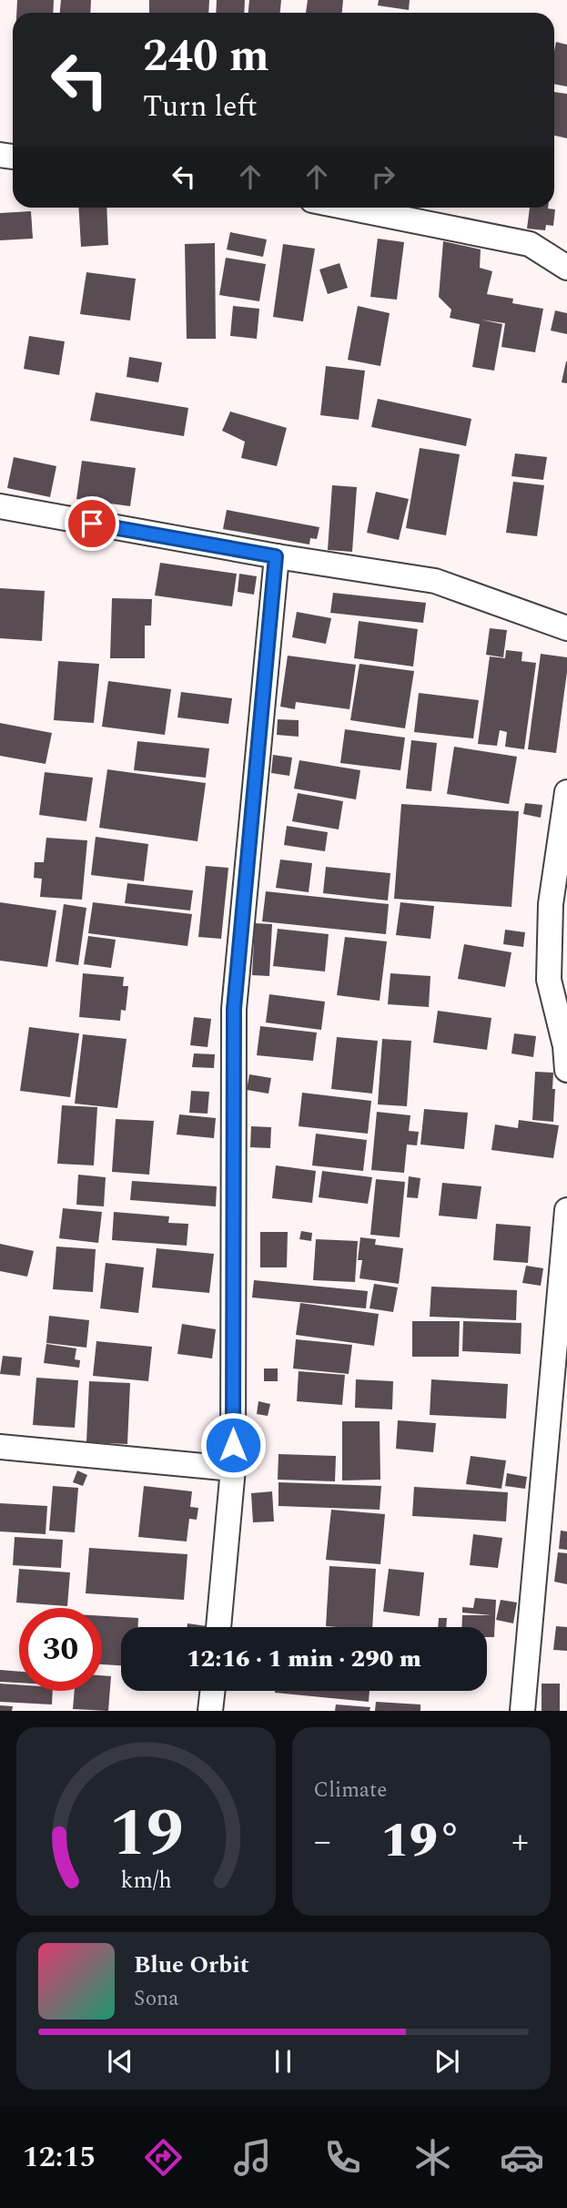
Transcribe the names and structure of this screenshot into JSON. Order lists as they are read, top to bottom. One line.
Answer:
{"page":{"turn":["240 m","Turn left"],"limit":"30","trip":"12:16 · 1 min · 290 m","tile":"Climate","heat":["−","19°","+"],"song":["Blue Orbit","Sona"],"tabs":"12:15","gauge":["19","km/h"]}}
